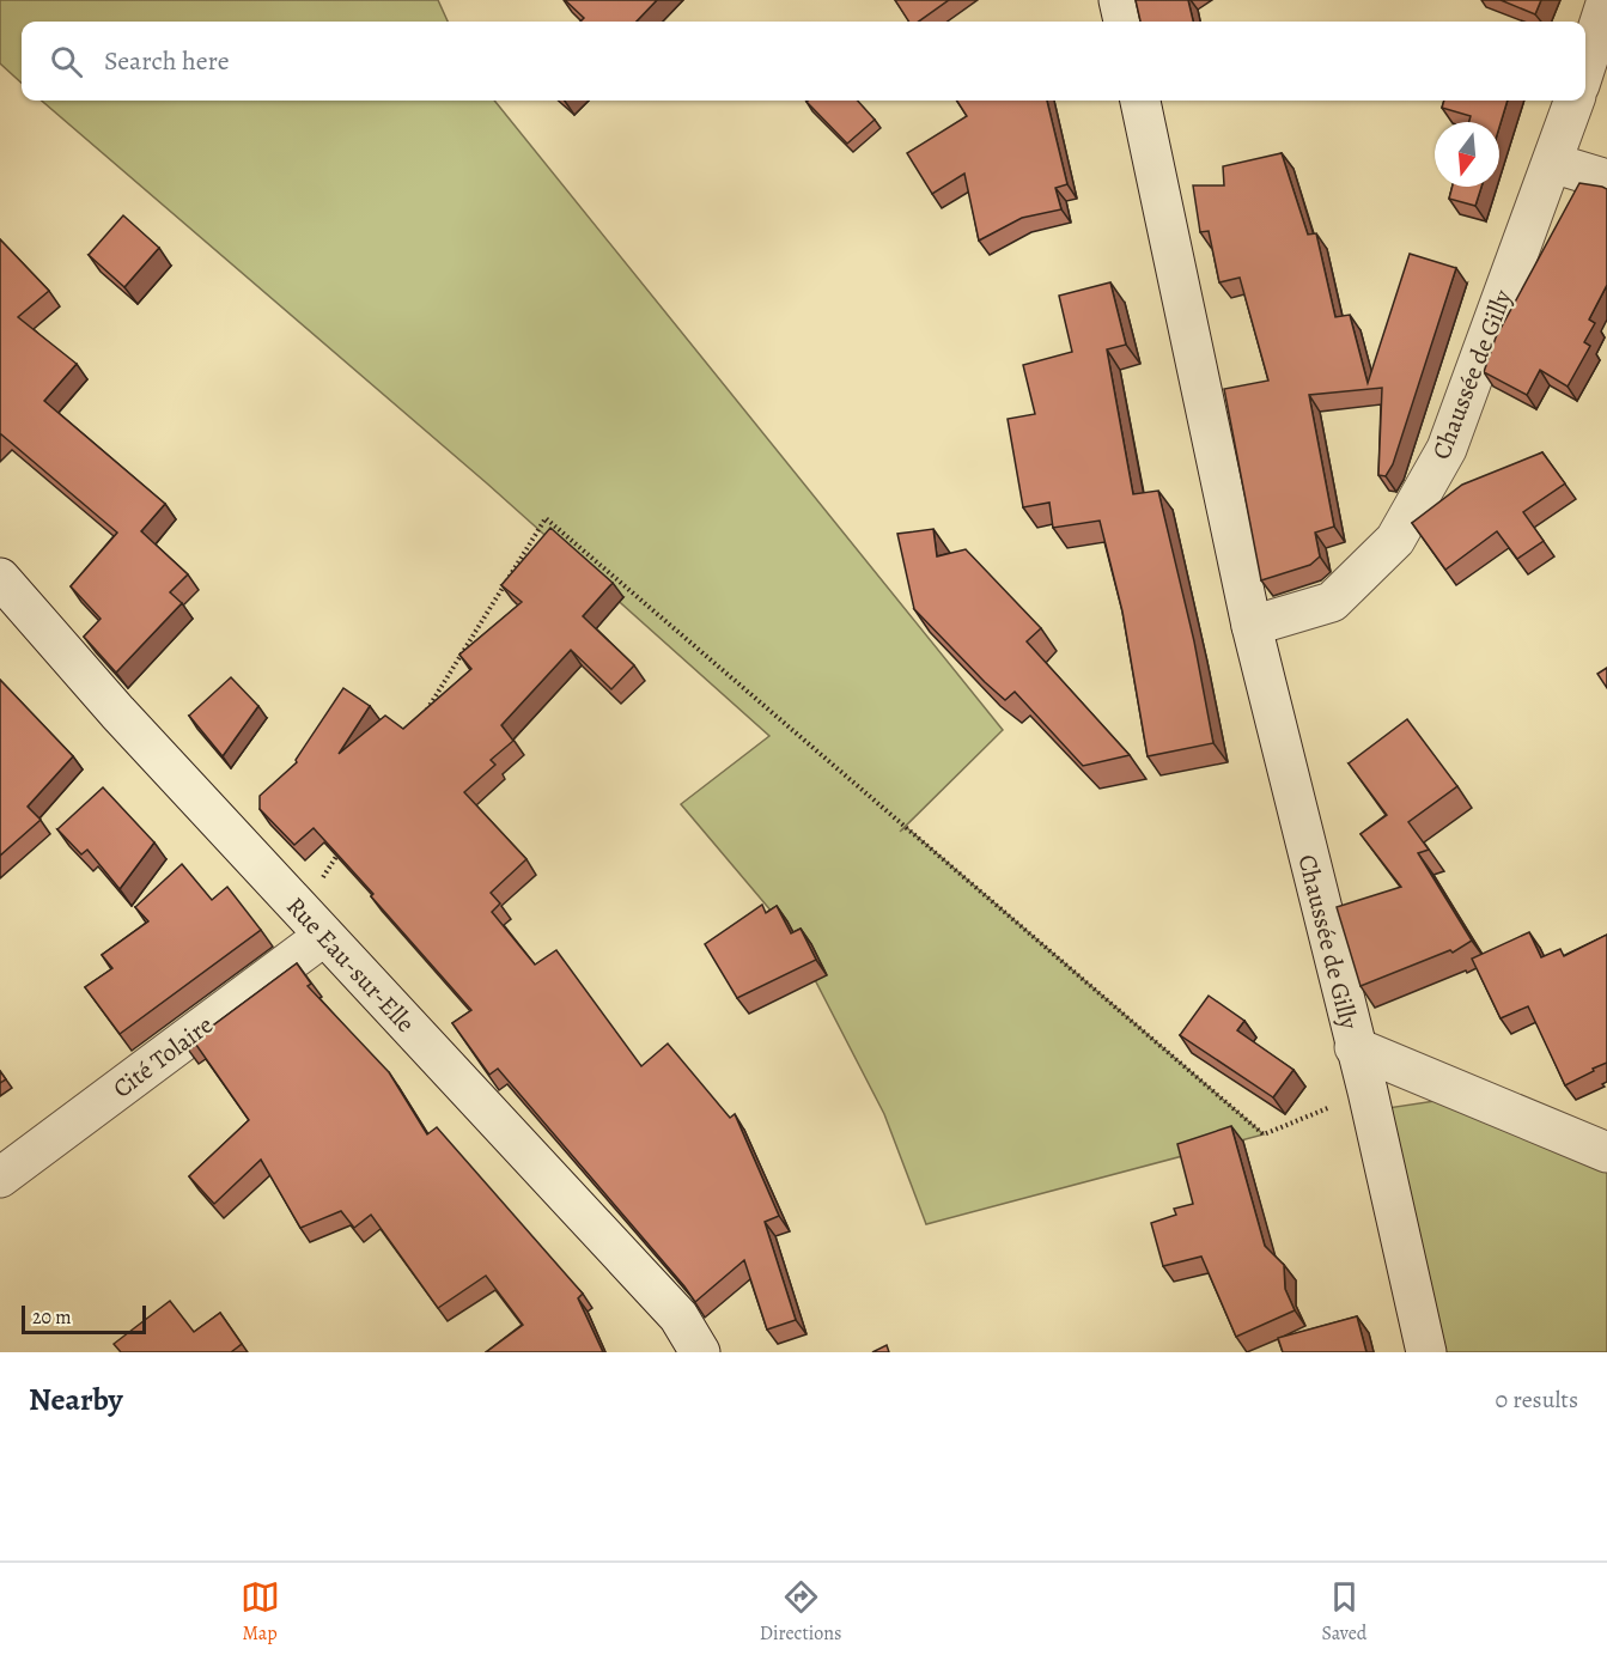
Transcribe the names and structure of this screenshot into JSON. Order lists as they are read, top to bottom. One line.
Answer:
{"streets":{"street":["Chaussée de Gilly","Rue Eau-sur-Elle","Cité Tolaire"]},"crossings":[["Rue Eau-sur-Elle","Cité Tolaire"]],"scale_bar":"20 m","north":"bottom","page":{"search":"Search here","scale":"20 m","heading":["Nearby","0 results"],"nav":["Map","Directions","Saved"]}}
